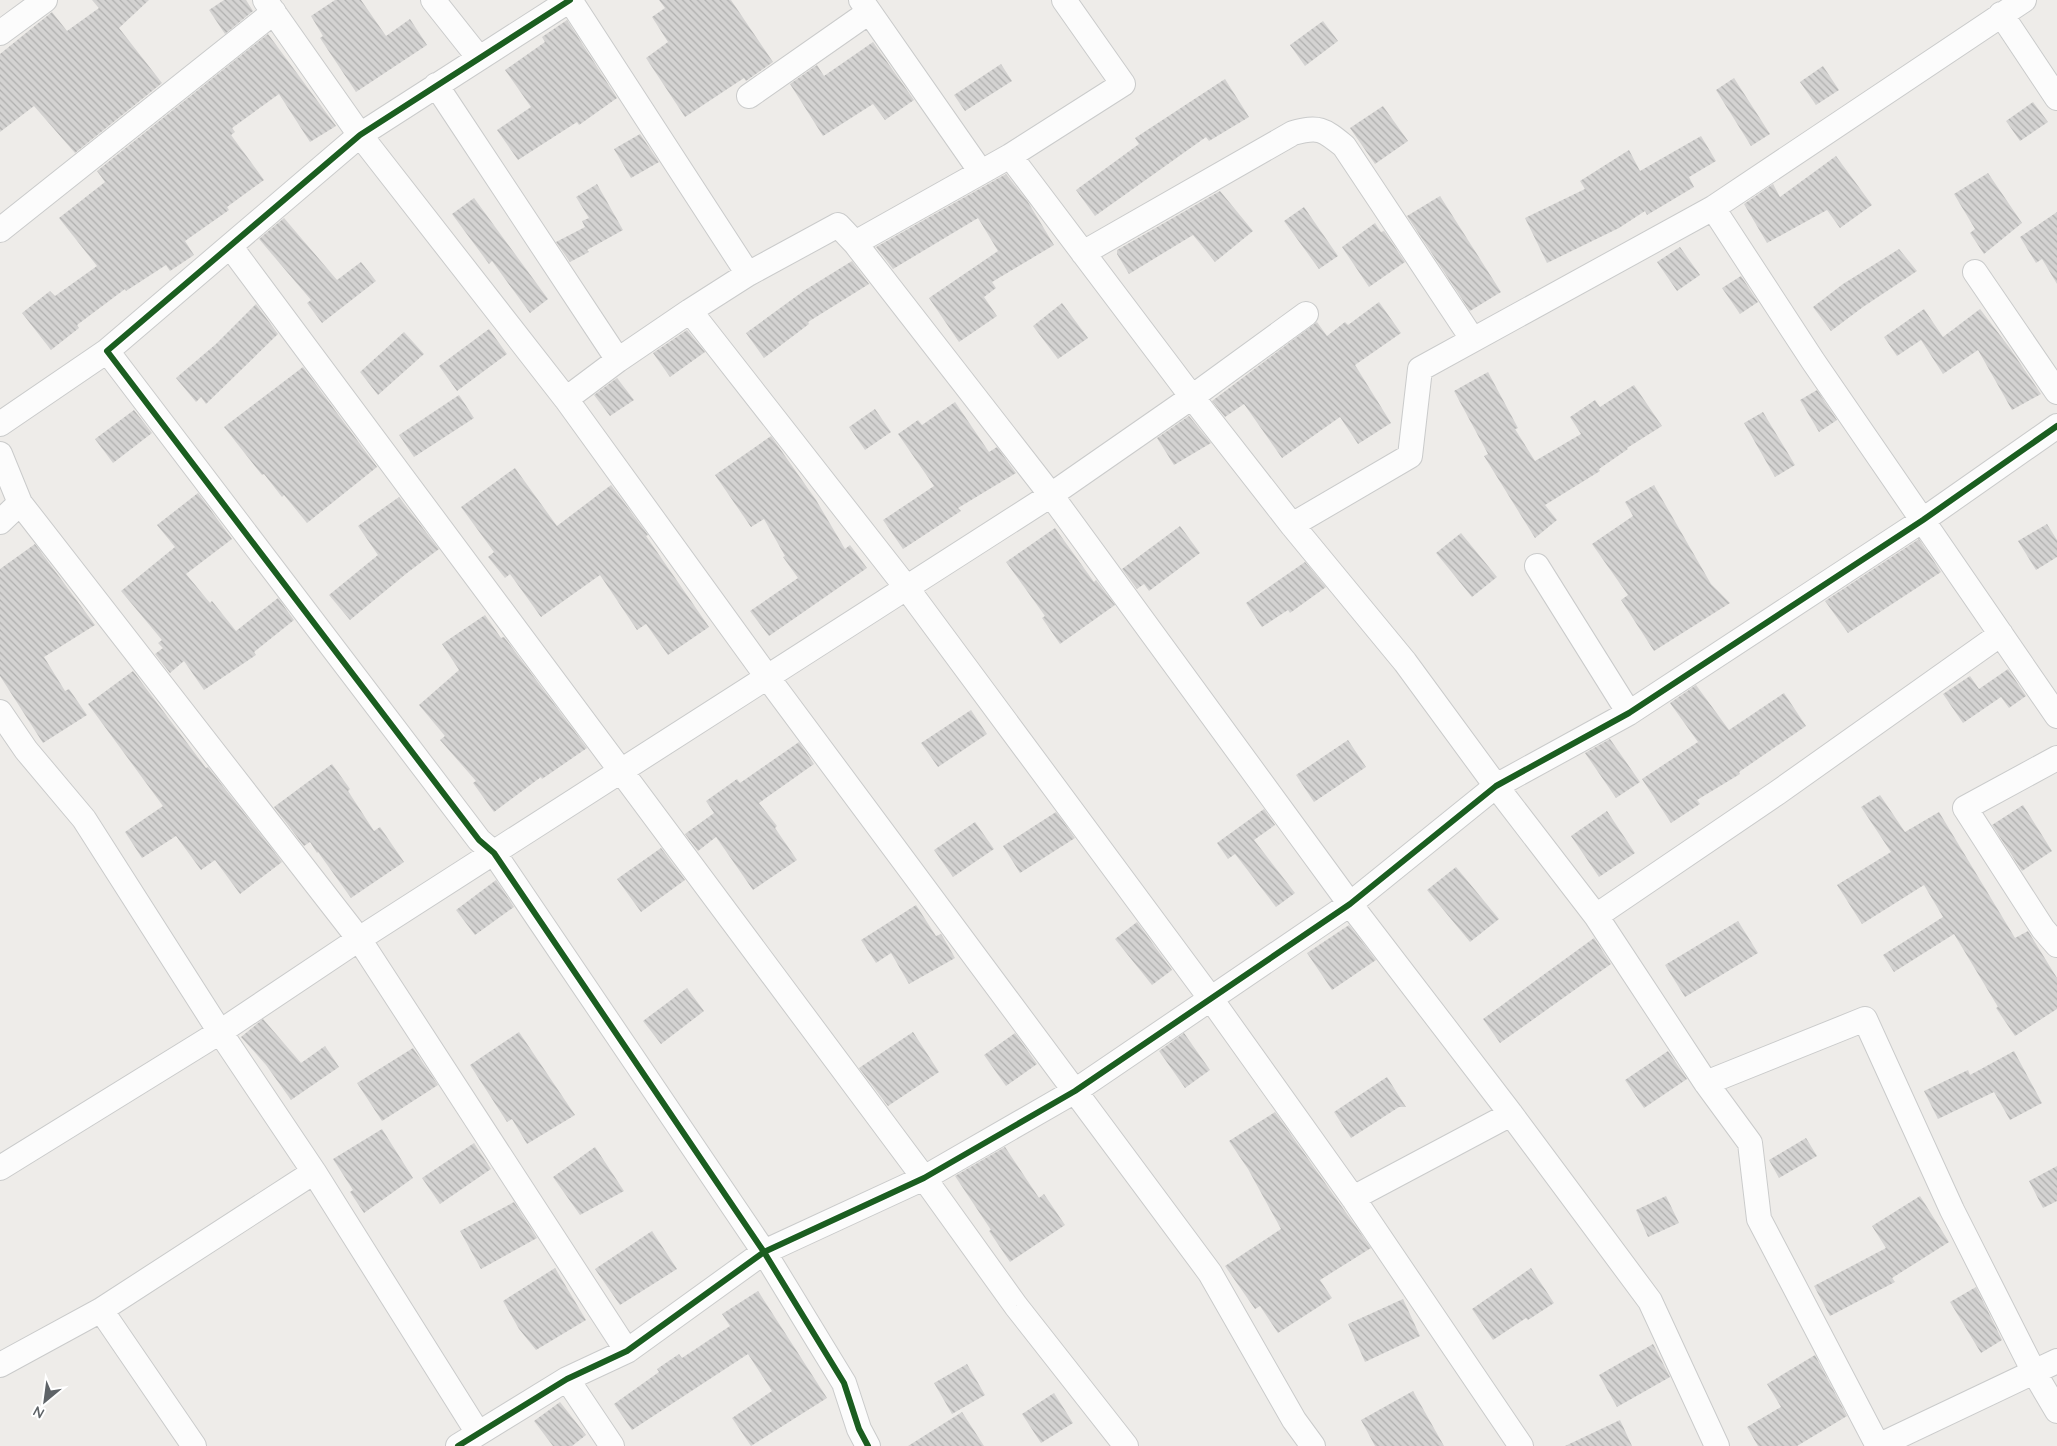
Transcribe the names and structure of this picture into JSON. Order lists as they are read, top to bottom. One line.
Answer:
{"north":"bottom left"}
